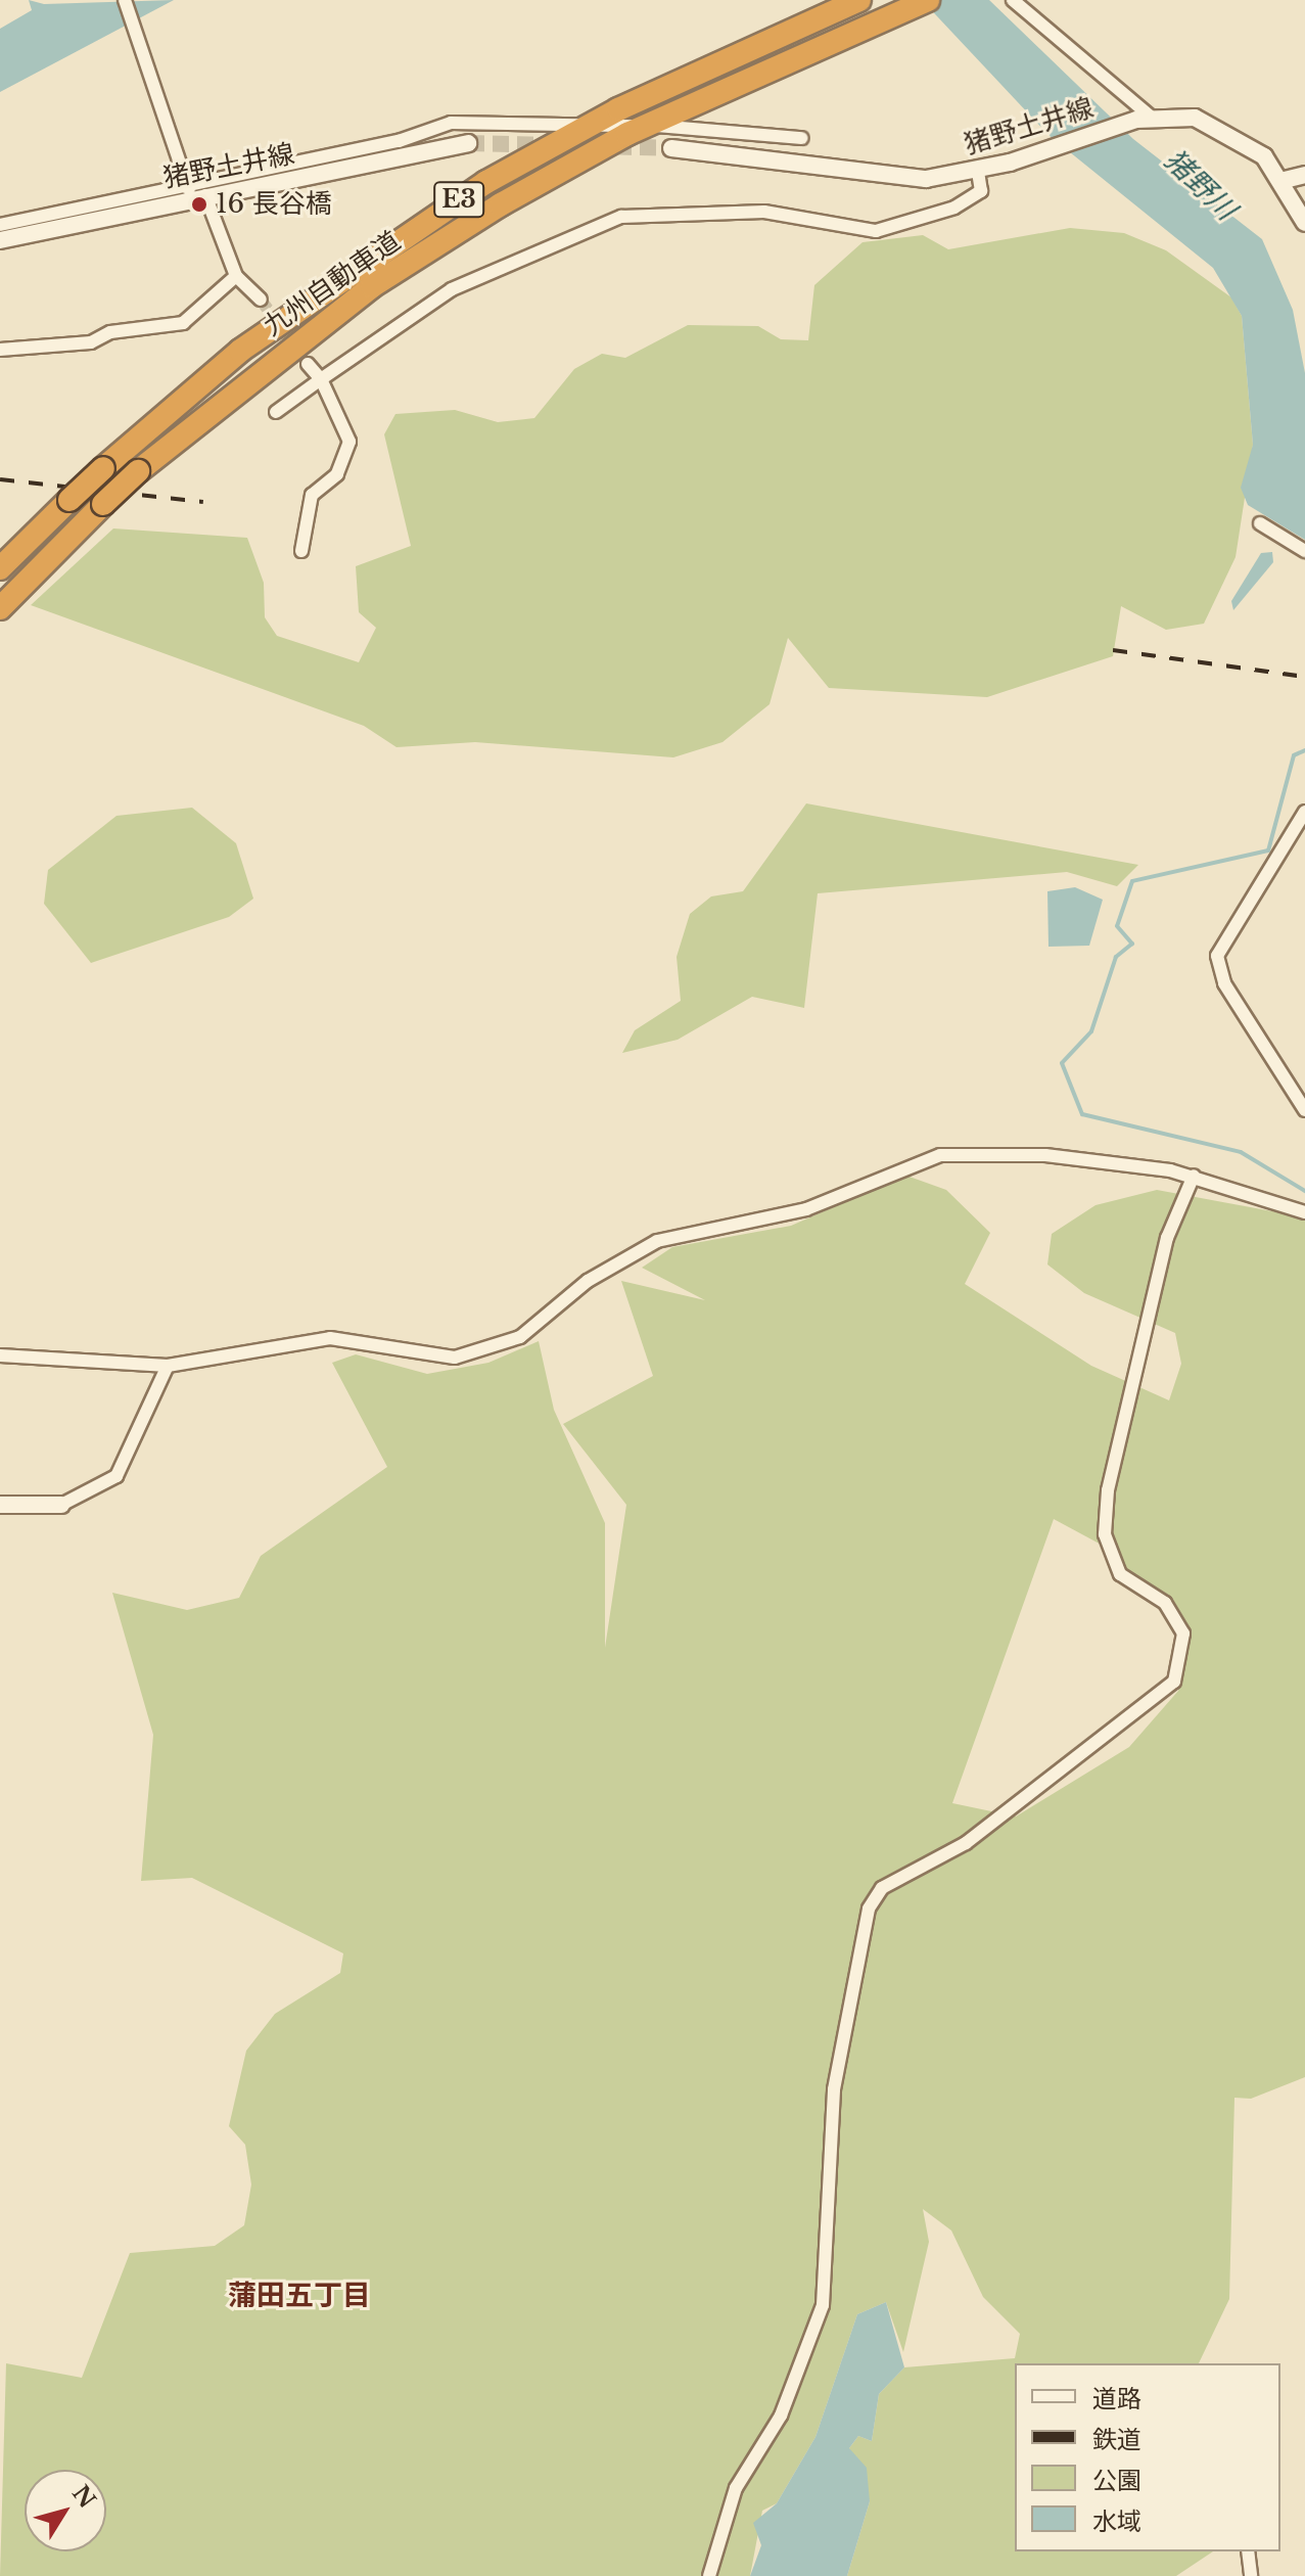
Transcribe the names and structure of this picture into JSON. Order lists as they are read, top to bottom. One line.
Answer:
{"streets":{"highway":["E3","九州自動車道"],"main road":["猪野土井線"]},"districts":["蒲田五丁目"],"water":["猪野川"],"places":["16 長谷橋"],"legend":["道路","鉄道","公園","水域"],"north":"top right"}
